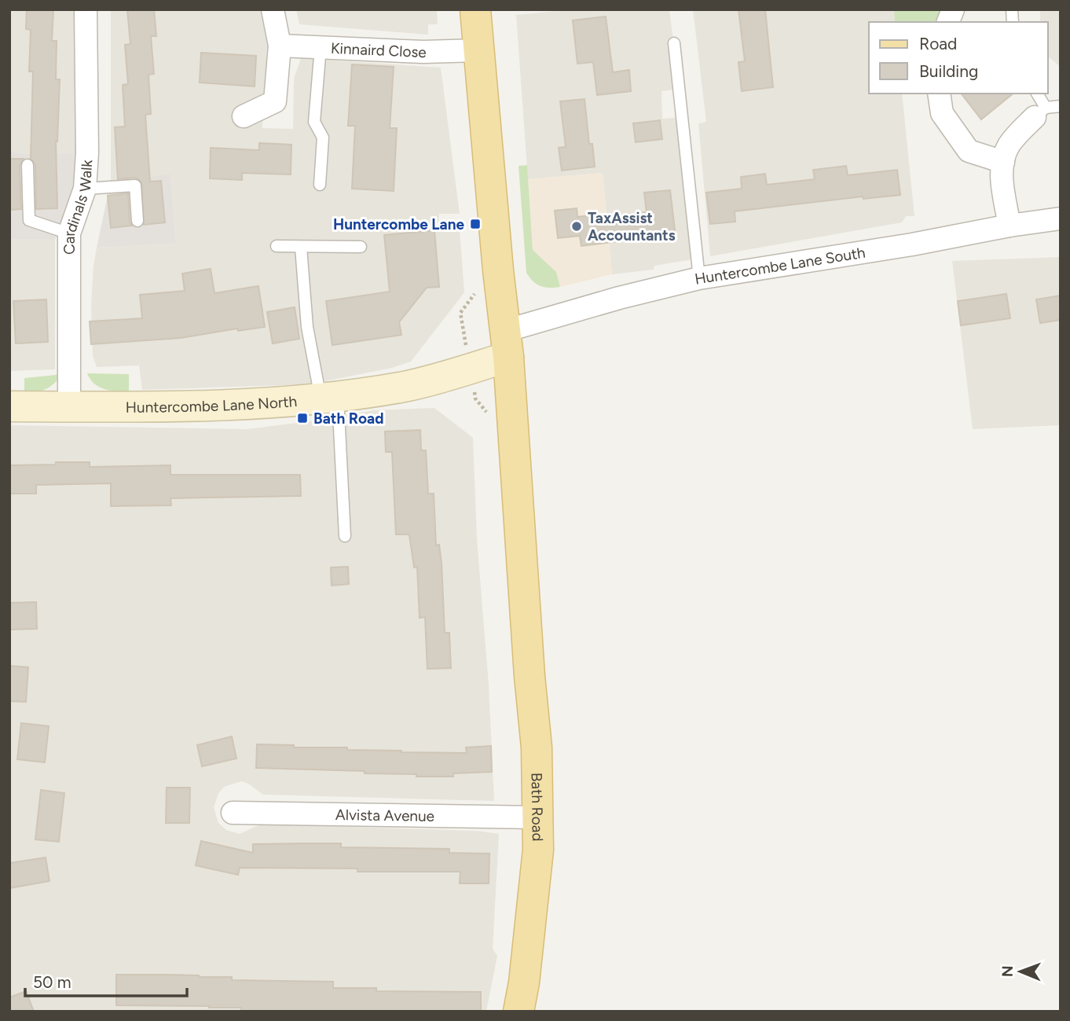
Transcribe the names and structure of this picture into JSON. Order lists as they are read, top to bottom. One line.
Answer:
{"streets":{"main road":["Bath Road"],"street":["Kinnaird Close","Cardinals Walk","Huntercombe Lane South","Huntercombe Lane North","Alvista Avenue"]},"crossings":[["Kinnaird Close","Bath Road"],["Cardinals Walk","Huntercombe Lane North"],["Huntercombe Lane South","Huntercombe Lane North"],["Huntercombe Lane South","Bath Road"],["Huntercombe Lane North","Bath Road"],["Bath Road","Alvista Avenue"]],"places":{"transit":["Huntercombe Lane","Bath Road"],"other":["TaxAssist Accountants"]},"legend":["Road","Building"],"scale_bar":"50 m","north":"left"}
